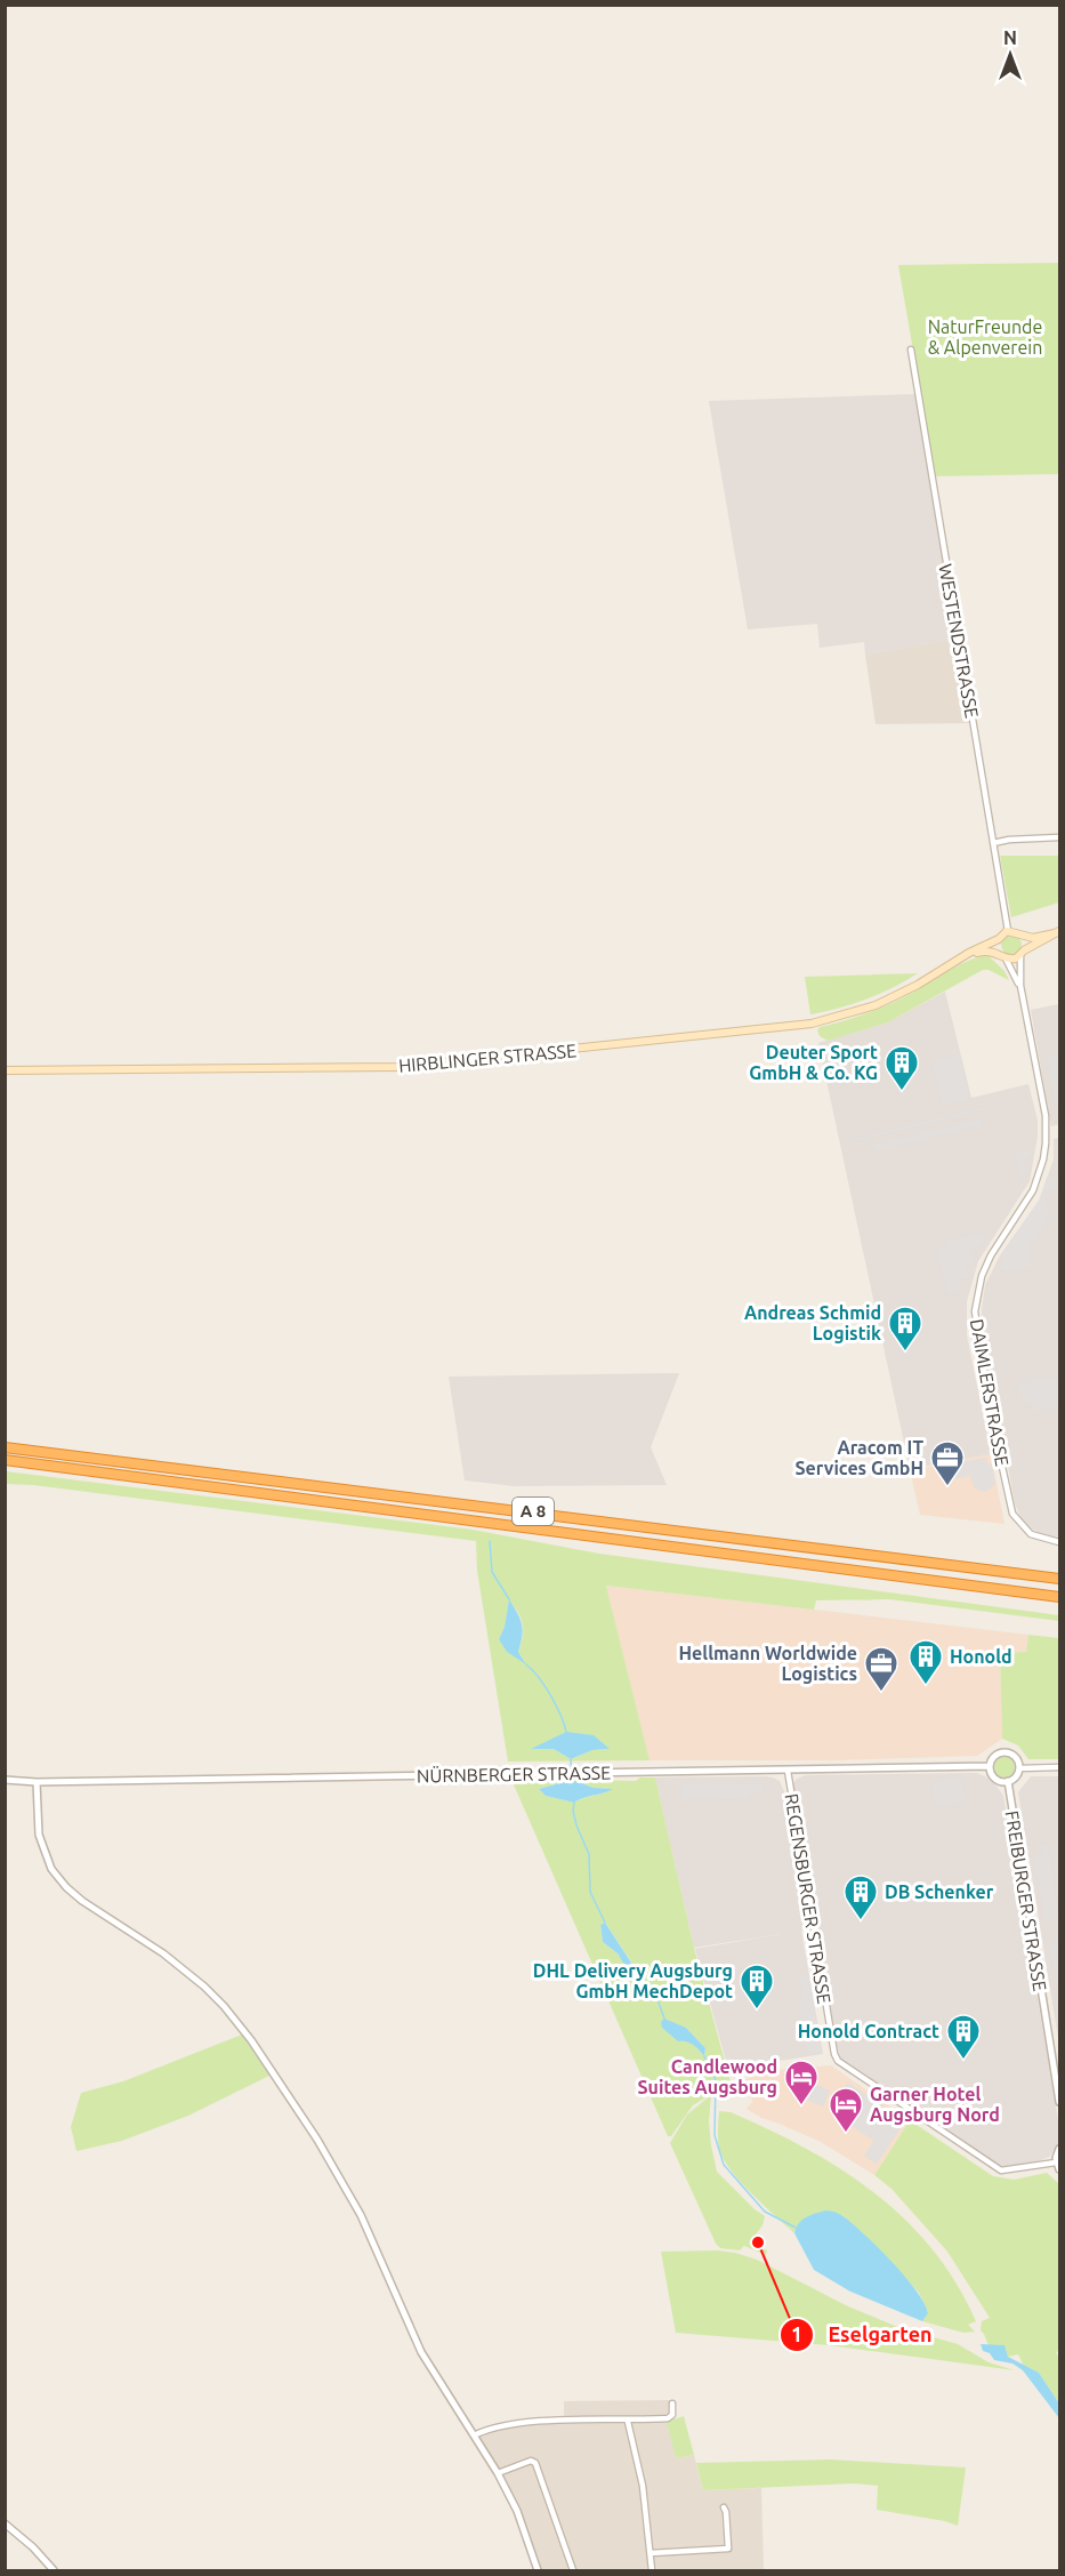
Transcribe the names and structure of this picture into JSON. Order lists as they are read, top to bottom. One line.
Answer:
{"streets":{"highway":["A 8"],"main road":["HIRBLINGER STRASSE"],"street":["WESTENDSTRASSE","DAIMLERSTRASSE","NÜRNBERGER STRASSE","REGENSBURGER STRASSE","FREIBURGER STRASSE"]},"crossings":[["WESTENDSTRASSE","HIRBLINGER STRASSE"],["WESTENDSTRASSE","DAIMLERSTRASSE"],["HIRBLINGER STRASSE","DAIMLERSTRASSE"],["NÜRNBERGER STRASSE","REGENSBURGER STRASSE"],["NÜRNBERGER STRASSE","FREIBURGER STRASSE"]],"parks":["NaturFreunde & Alpenverein"],"places":{"building":["Deuter Sport GmbH & Co. KG","Andreas Schmid Logistik","Honold","DB Schenker","DHL Delivery Augsburg GmbH MechDepot","Honold Contract"],"office":["Aracom IT Services GmbH","Hellmann Worldwide Logistics"],"hotel":["Candlewood Suites Augsburg","Garner Hotel Augsburg Nord"],"other":["Eselgarten"]},"north":"top"}
